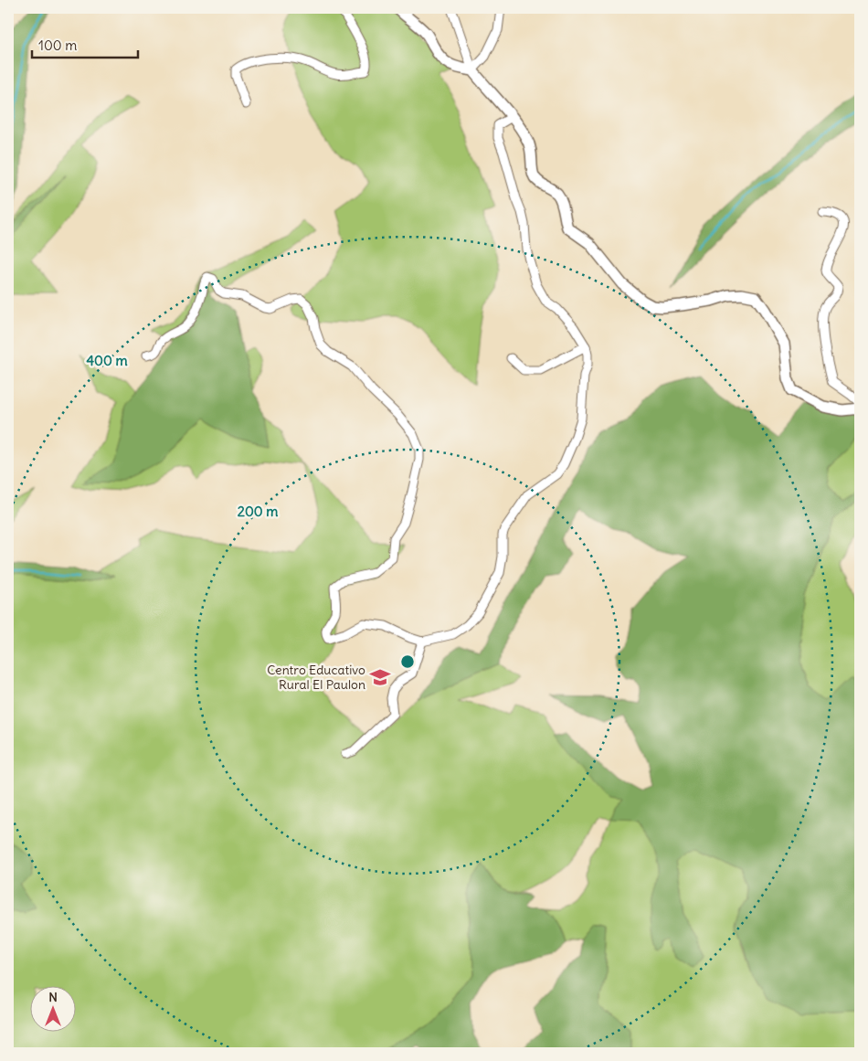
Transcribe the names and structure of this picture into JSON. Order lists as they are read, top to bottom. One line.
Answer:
{"places":{"school or university":["Centro Educativo Rural El Paulon"]},"scale_bar":"100 m","north":"top","rings":["400 m","200 m"]}
